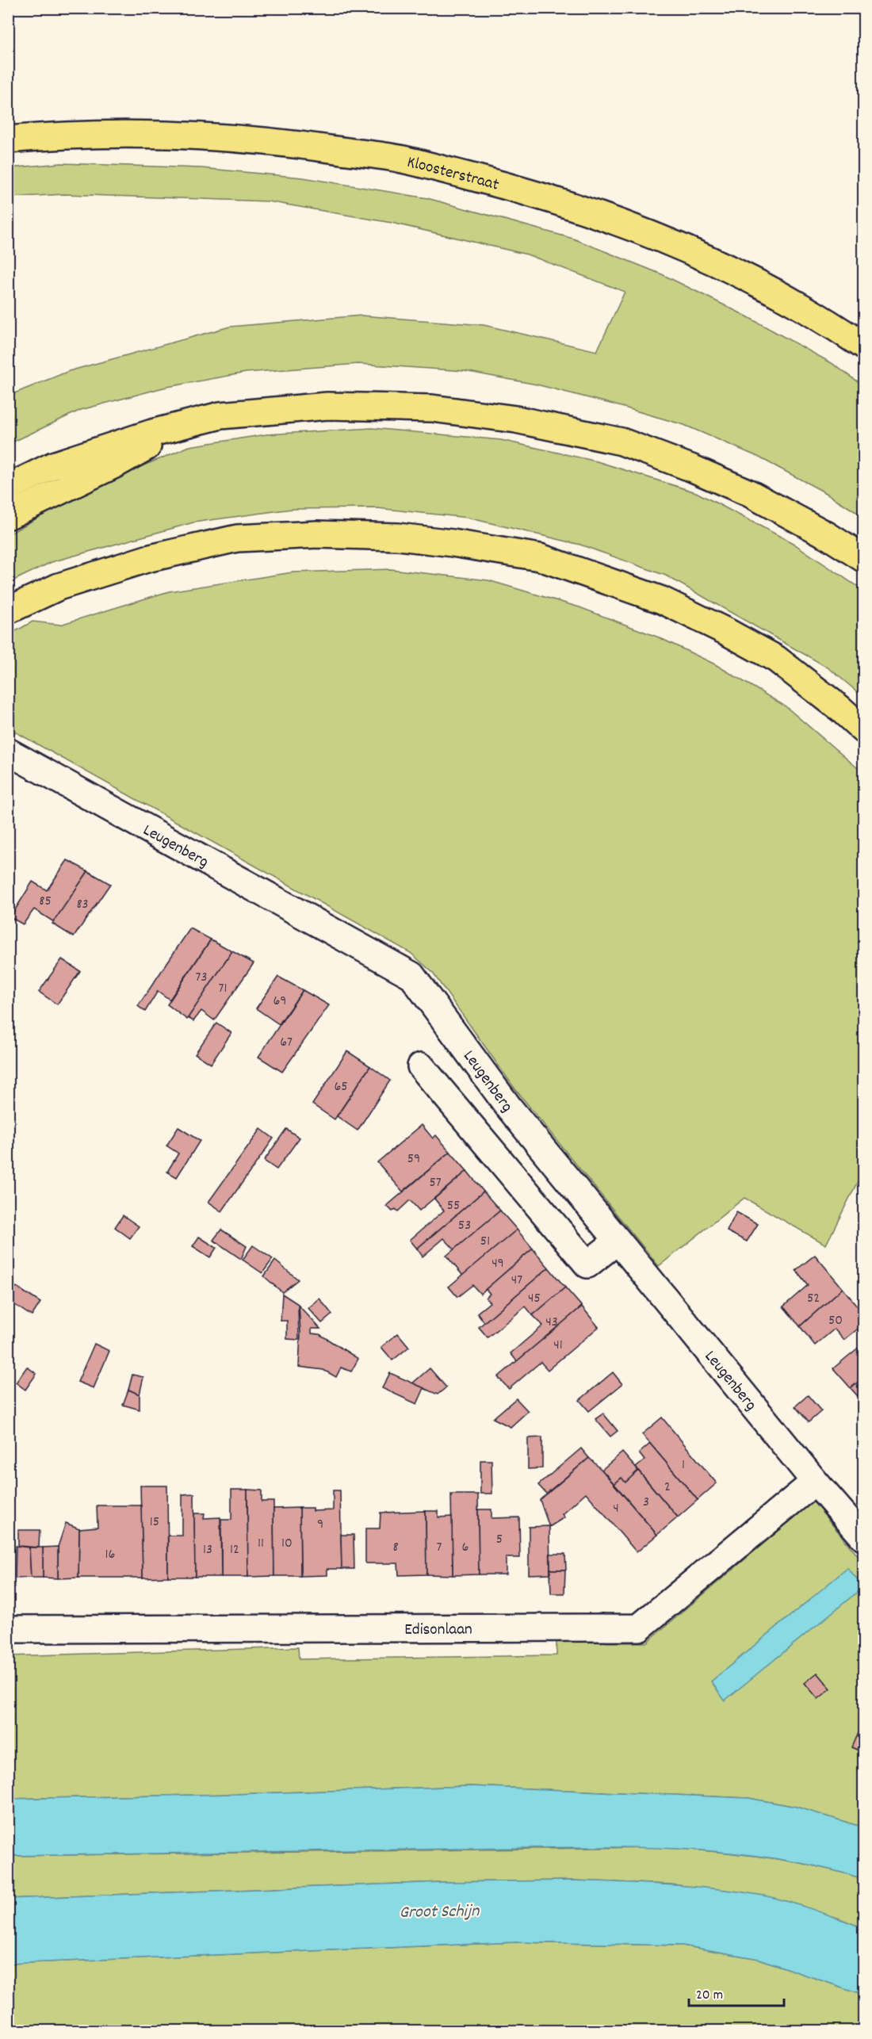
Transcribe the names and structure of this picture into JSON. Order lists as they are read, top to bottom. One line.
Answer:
{"streets":{"main road":["Kloosterstraat"],"street":["Leugenberg","Edisonlaan"]},"crossings":[["Leugenberg","Edisonlaan"]],"water":["Groot Schijn"],"house_numbers":["85","83","73","71","69","67","65","59","57","55","53","51","49","47","45","52","50","43","41","1","2","3","4","15","9","5","11","10","8","7","6","13","12","16"],"scale_bar":"20 m"}
